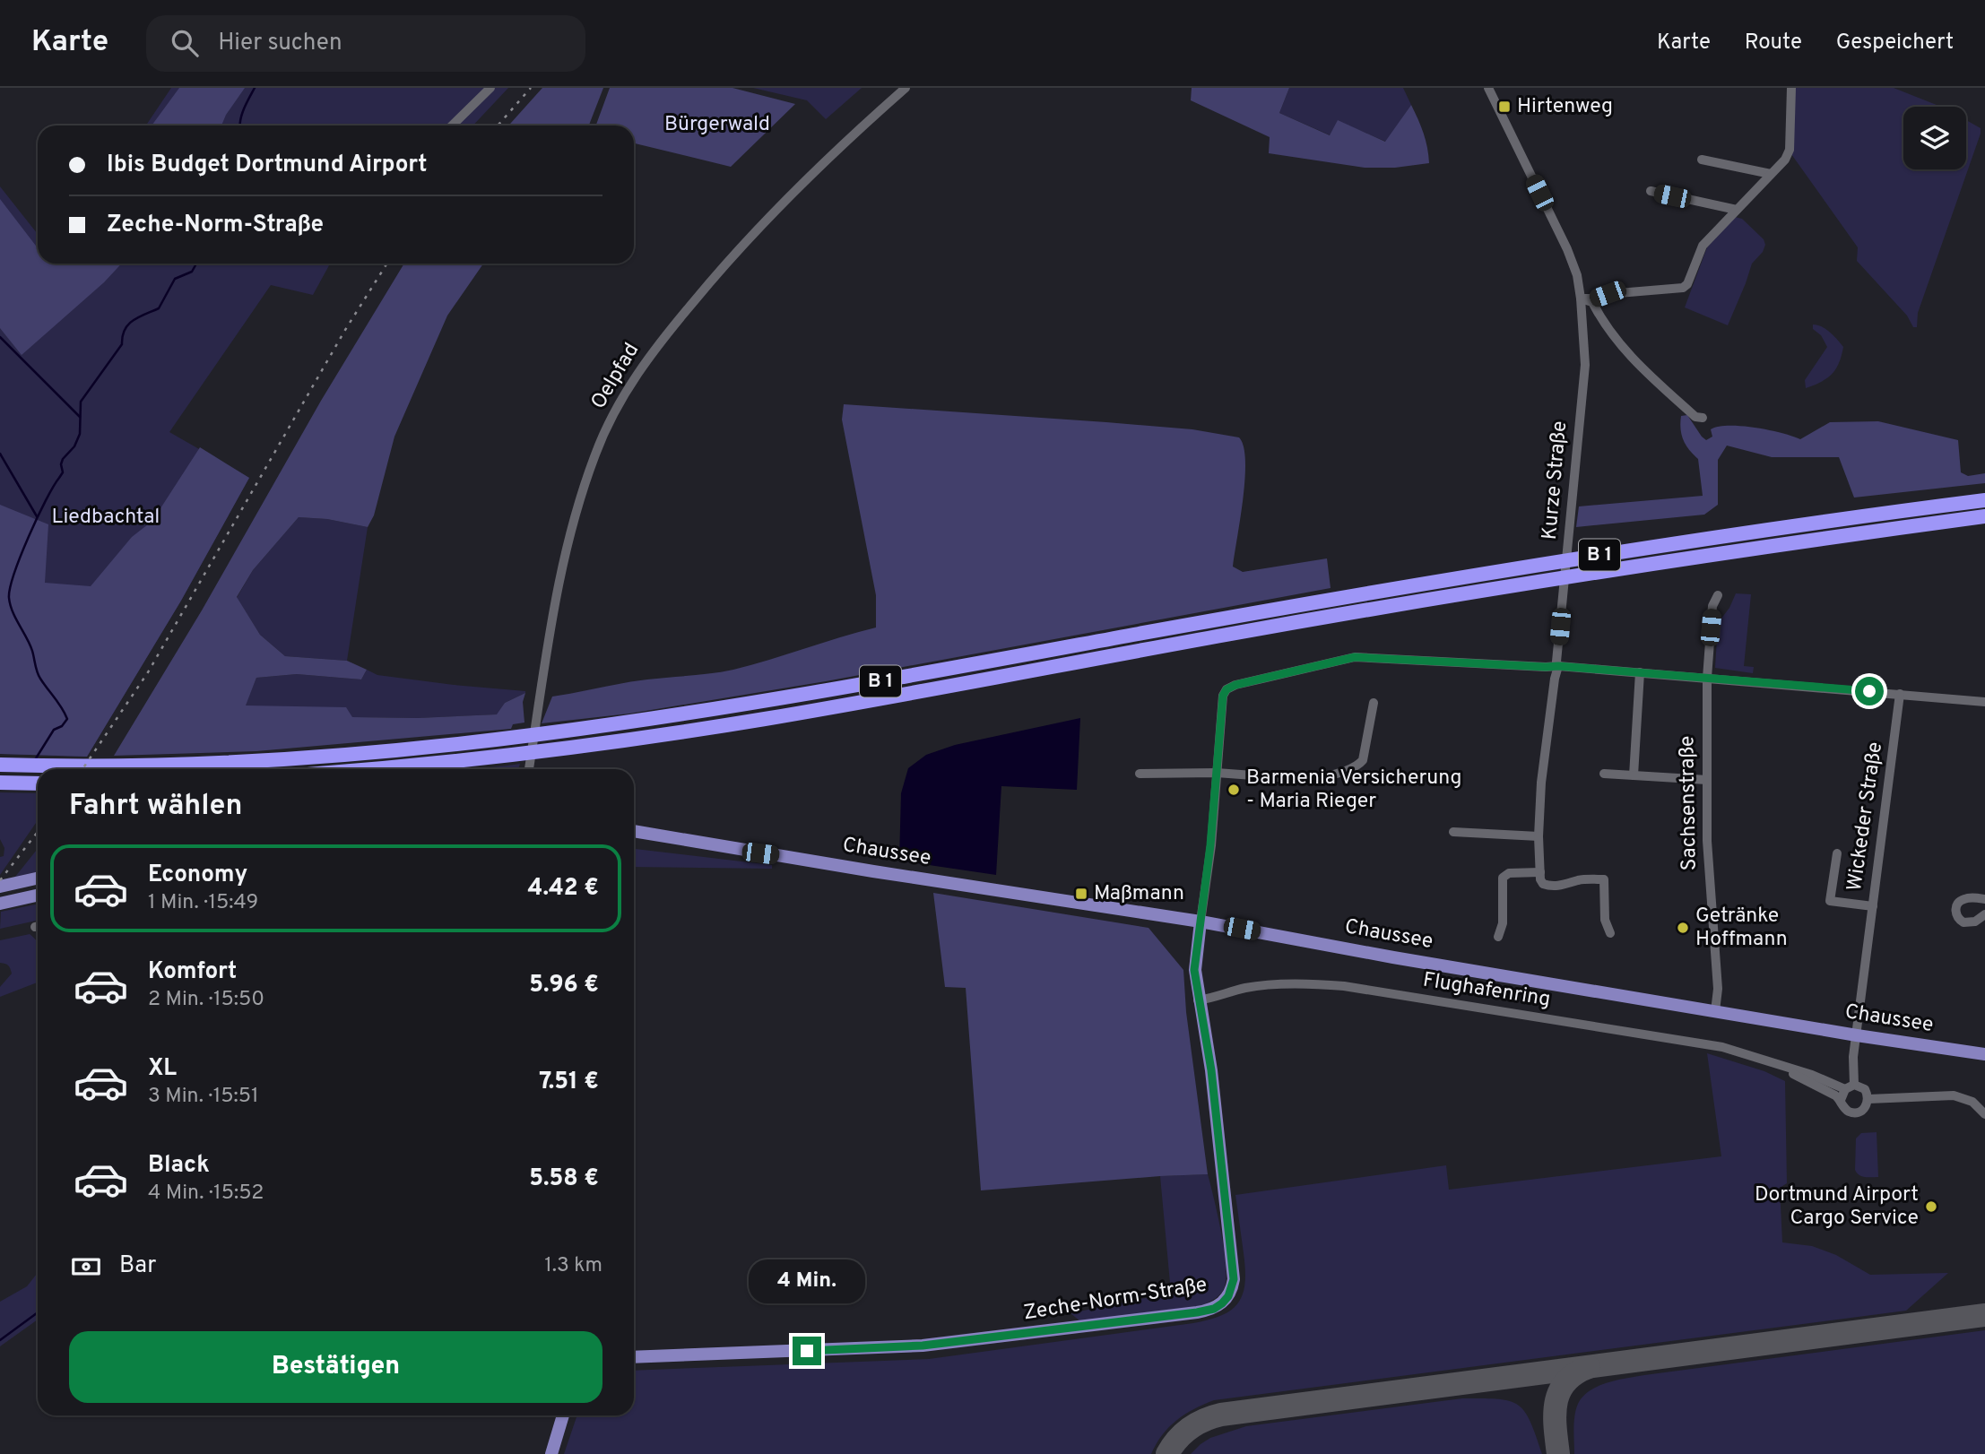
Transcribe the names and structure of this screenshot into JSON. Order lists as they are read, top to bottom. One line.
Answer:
{"streets":{"highway":["B 1"],"main road":["Chaussee","Zeche-Norm-Straße"],"street":["Oelpfad","Kurze Straße","Sachsenstraße","Wickeder Straße","Flughafenring"]},"crossings":[["Sachsenstraße","Chaussee"],["Wickeder Straße","Chaussee"],["Chaussee","Zeche-Norm-Straße"],["Flughafenring","Zeche-Norm-Straße"]],"parks":["Bürgerwald","Liedbachtal"],"places":{"transit":["Hirtenweg","Maßmann"],"other":["Barmenia Versicherung - Maria Rieger","Getränke Hoffmann","Dortmund Airport Cargo Service"]},"page":{"header":"Karte","search":"Hier suchen","nav":["Karte","Route","Gespeichert"],"banner":["Ibis Budget Dortmund Airport","Zeche-Norm-Straße"],"heading":"Fahrt wählen","list":[{"name":"Economy","note":"1 Min. · 15:49","value":"4.42 €"},{"name":"Komfort","note":"2 Min. · 15:50","value":"5.96 €"},{"name":"XL","note":"3 Min. · 15:51","value":"7.51 €"},{"name":"Black","note":"4 Min. · 15:52","value":"5.58 €"}],"pay":["Bar","1.3 km"],"bubble":"4 Min.","buttons":"Bestätigen"}}
